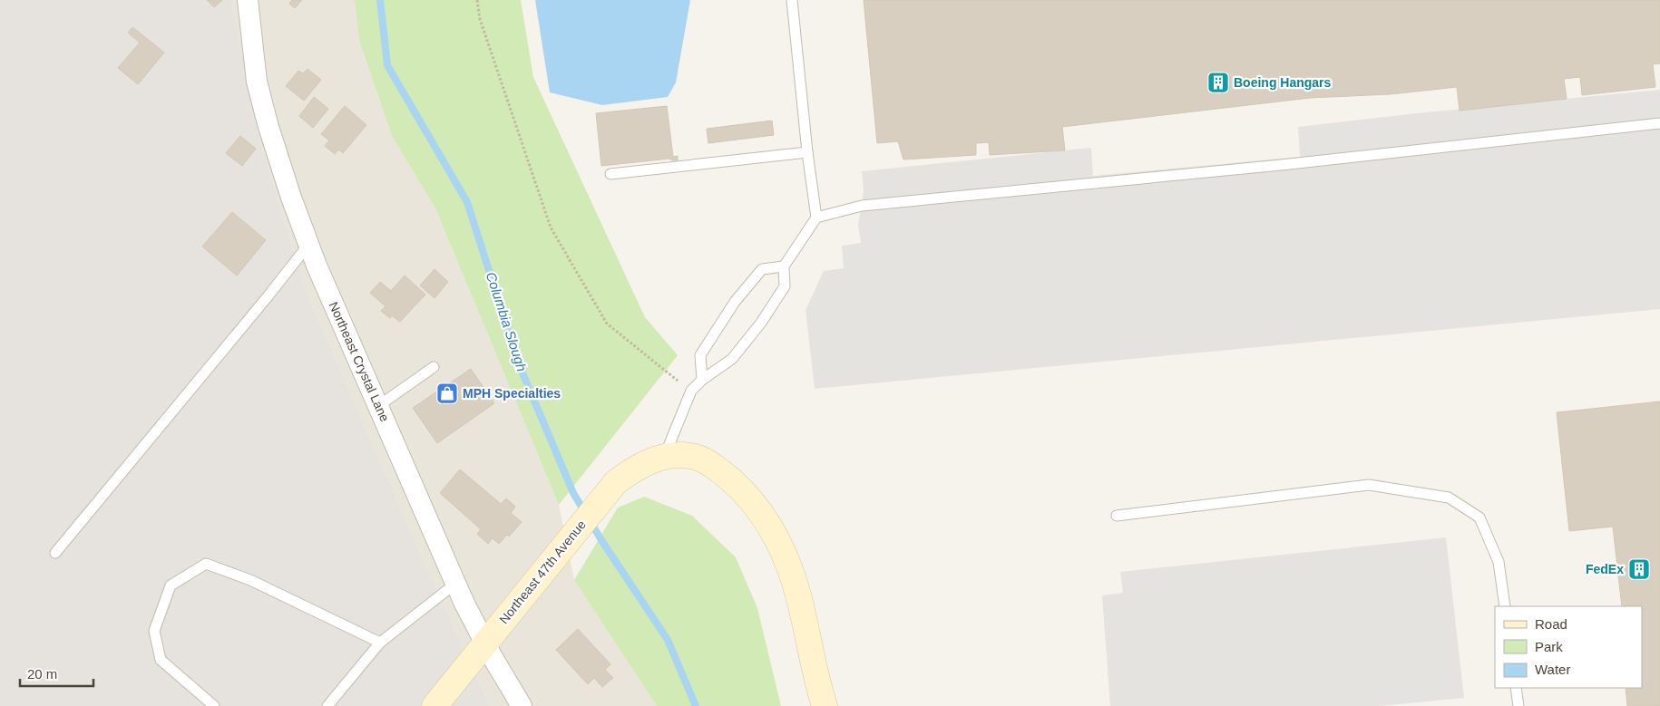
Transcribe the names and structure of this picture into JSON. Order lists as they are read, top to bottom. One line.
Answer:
{"streets":{"street":["Northeast Crystal Lane","Northeast 47th Avenue"]},"crossings":[["Northeast Crystal Lane","Northeast 47th Avenue"]],"water":["Columbia Slough"],"places":{"building":["Boeing Hangars","FedEx"],"shop":["MPH Specialties"]},"legend":["Road","Park","Water"],"scale_bar":"20 m"}
